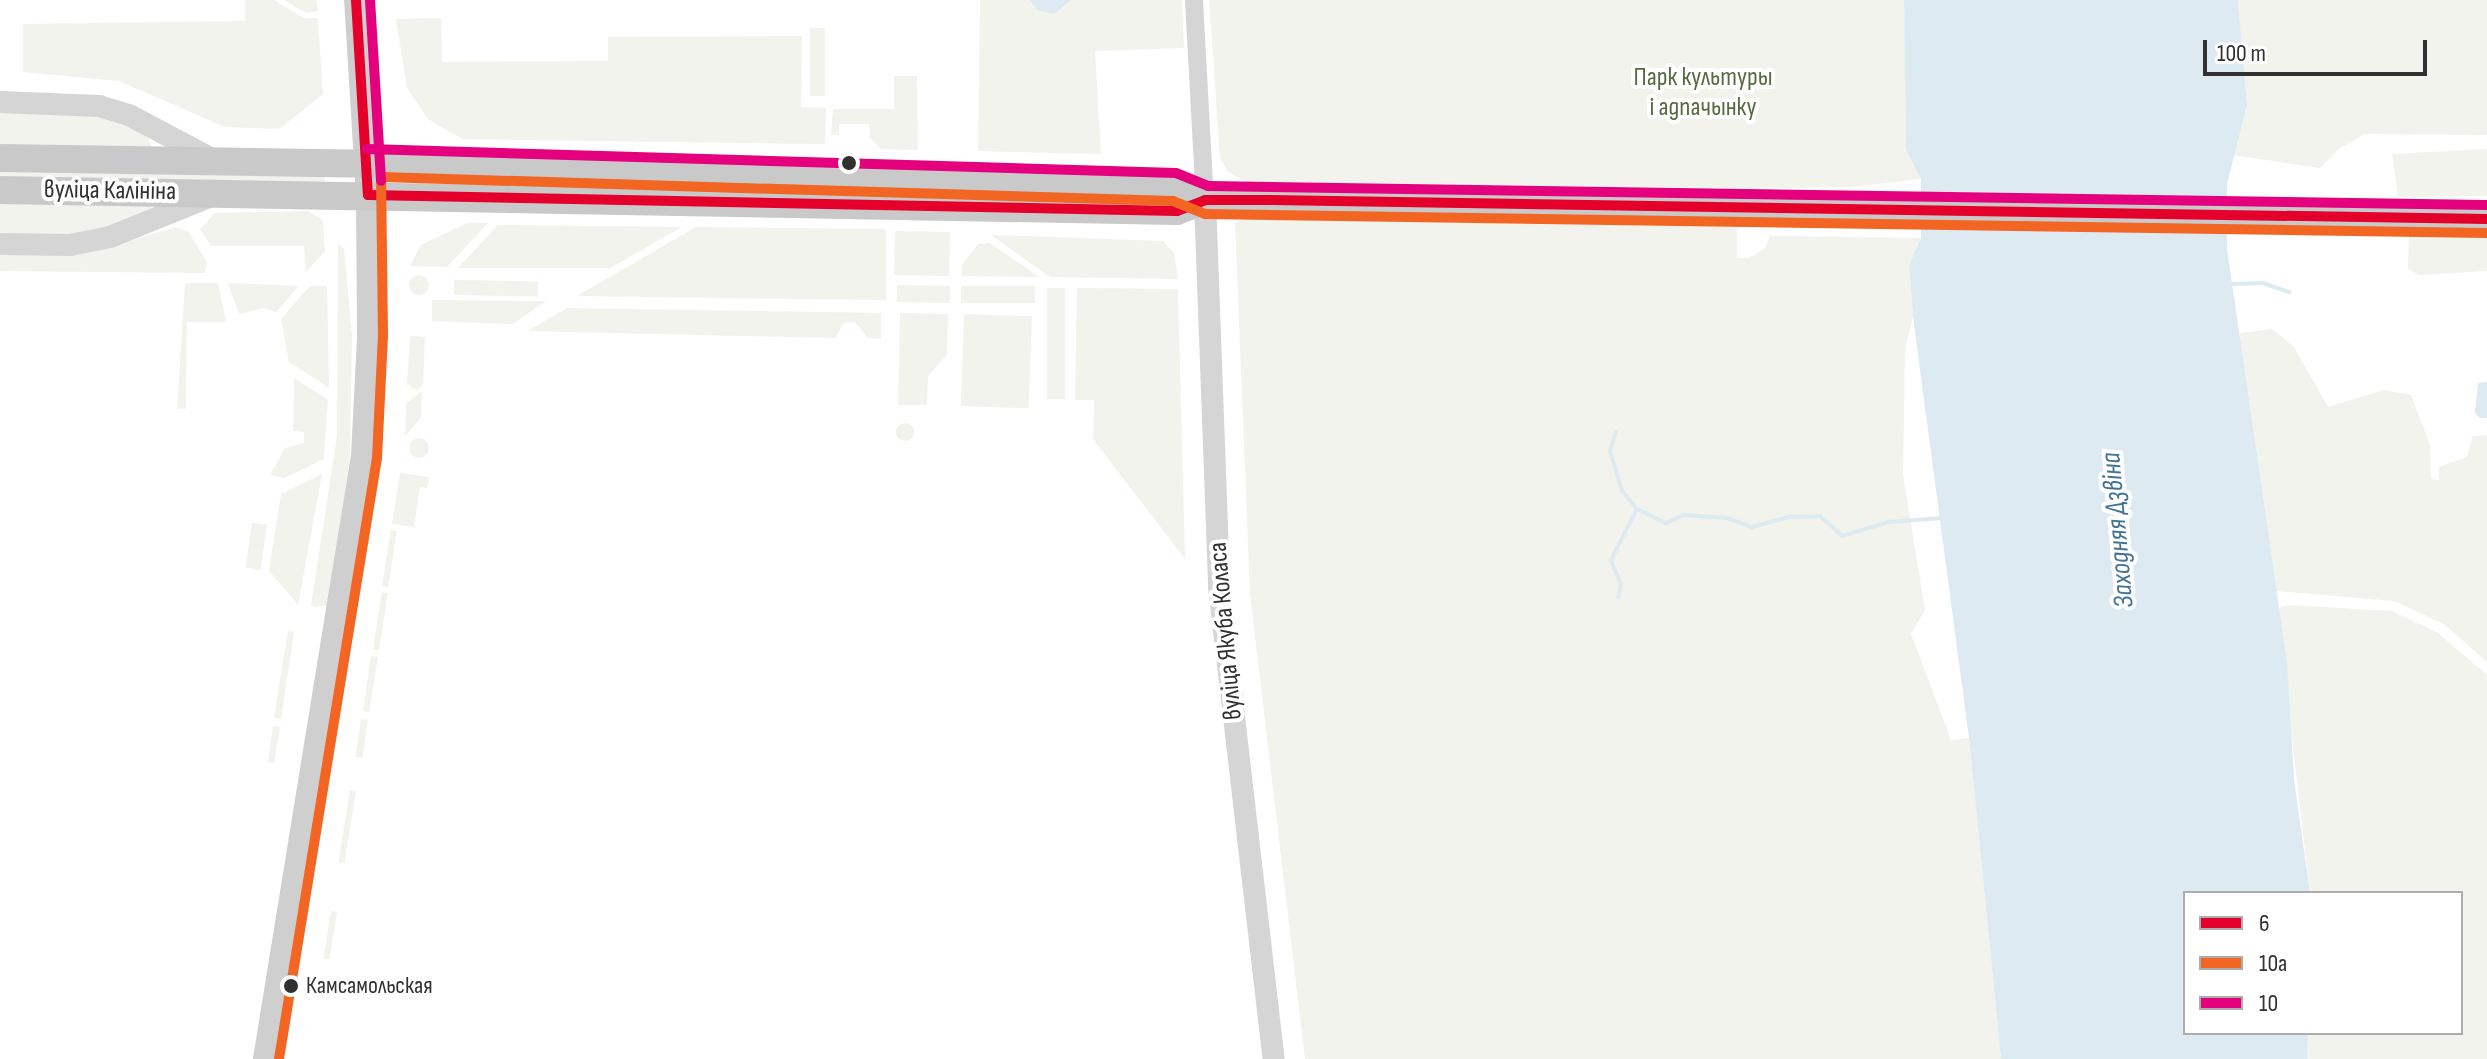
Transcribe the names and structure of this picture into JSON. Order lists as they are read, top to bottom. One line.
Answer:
{"streets":{"main road":["вуліца Калініна"],"street":["вуліца Якуба Коласа"]},"crossings":[["вуліца Калініна","вуліца Якуба Коласа"]],"water":["Заходняя Дзвіна"],"parks":["Парк культуры і адпачынку"],"places":["Камсамольская"],"lines":["transit line 6","transit line 10","transit line 10а"],"legend":["6","10а","10"],"scale_bar":"100 m"}
